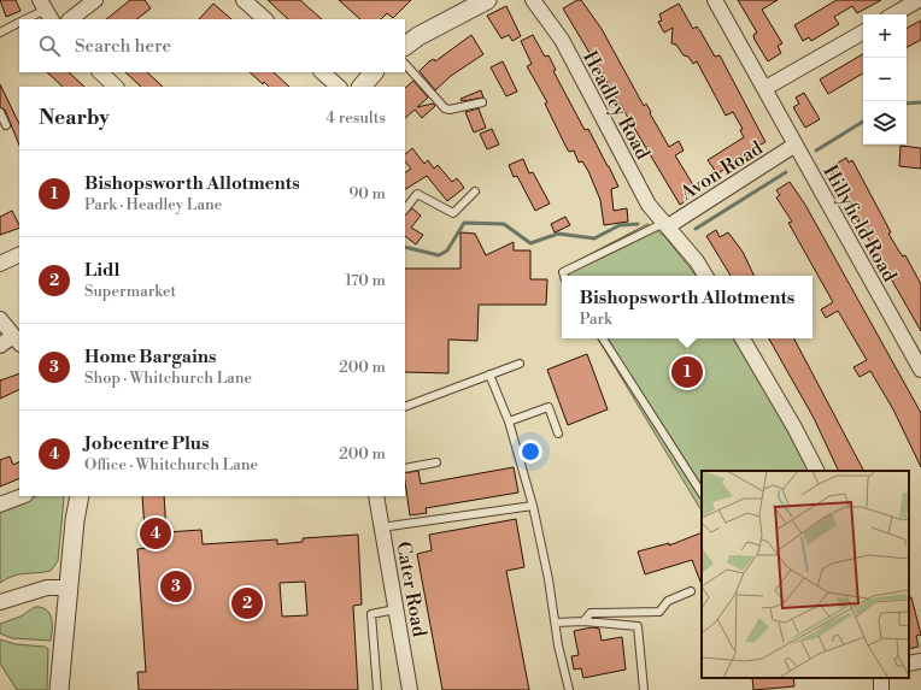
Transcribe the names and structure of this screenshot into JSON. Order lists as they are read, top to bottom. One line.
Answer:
{"streets":{"street":["Headley Road","Avon Road","Hillyfield Road","Cater Road"]},"crossings":[["Headley Road","Avon Road"],["Avon Road","Hillyfield Road"]],"page":{"map_buttons":["+","−"],"search":"Search here","heading":["Nearby","4 results"],"list":[{"mark":"1","name":"Bishopsworth Allotments","note":"Park · Headley Lane","value":"90 m"},{"mark":"2","name":"Lidl","note":"Supermarket","value":"170 m"},{"mark":"3","name":"Home Bargains","note":"Shop · Whitchurch Lane","value":"200 m"},{"mark":"4","name":"Jobcentre Plus","note":"Office · Whitchurch Lane","value":"200 m"}],"popup":["Bishopsworth Allotments","Park"],"pins":["1","4","3","2"]}}
